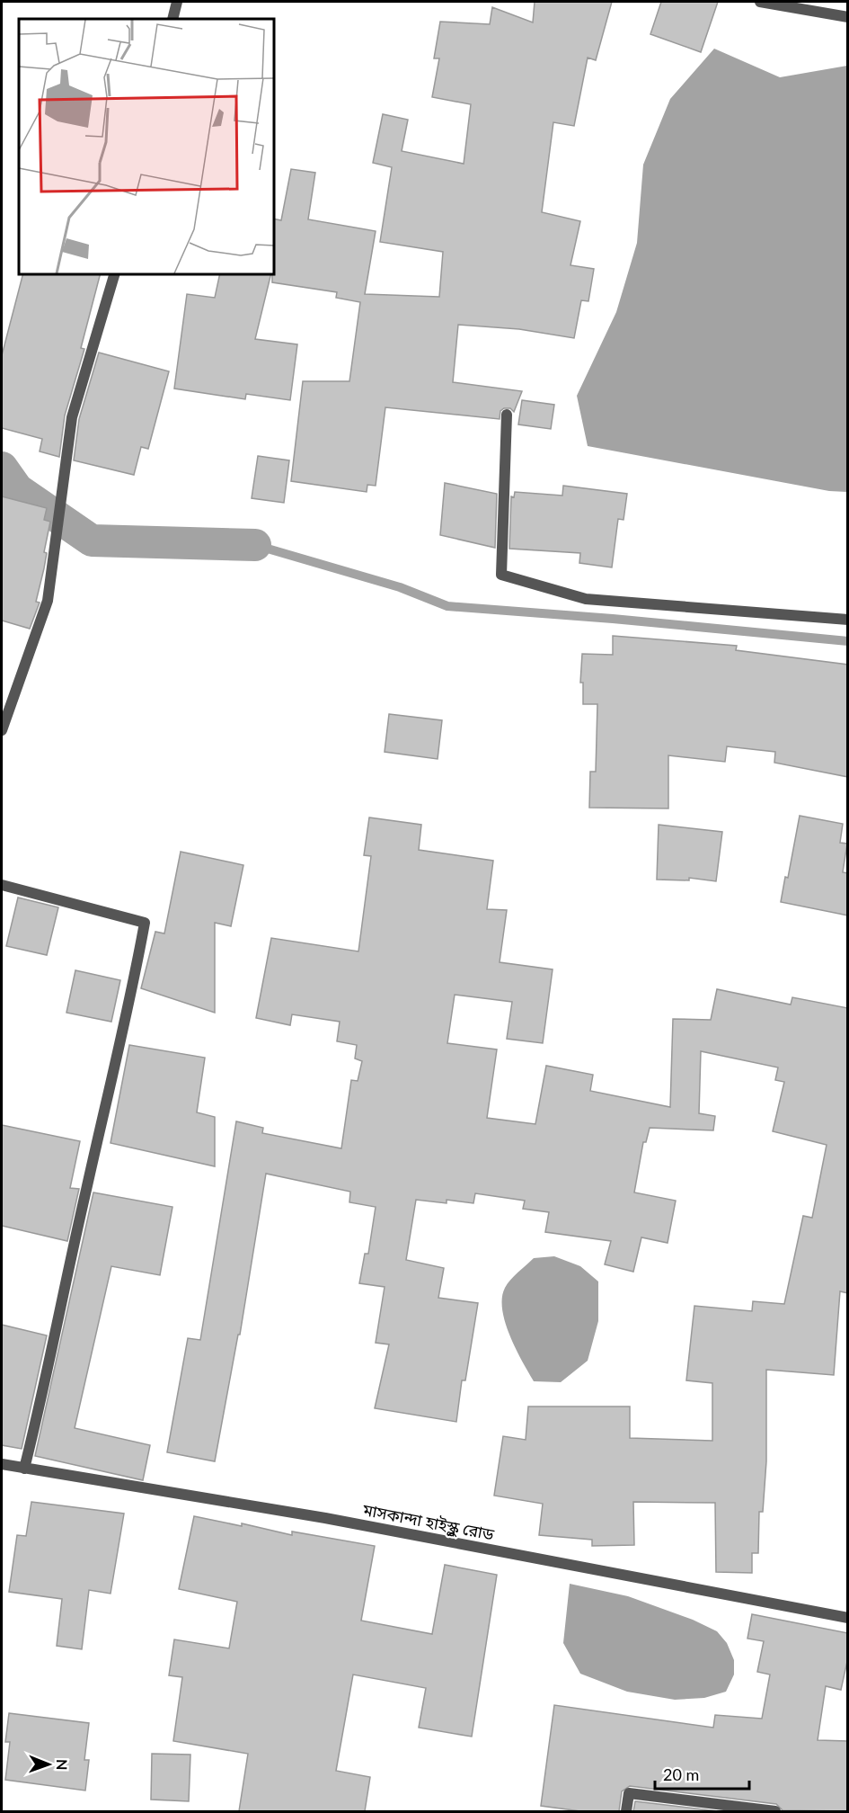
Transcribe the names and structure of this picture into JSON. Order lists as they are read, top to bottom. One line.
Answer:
{"streets":{"street":["মাসকান্দা হাইস্কুল রোড"]},"scale_bar":"20 m","north":"right"}
